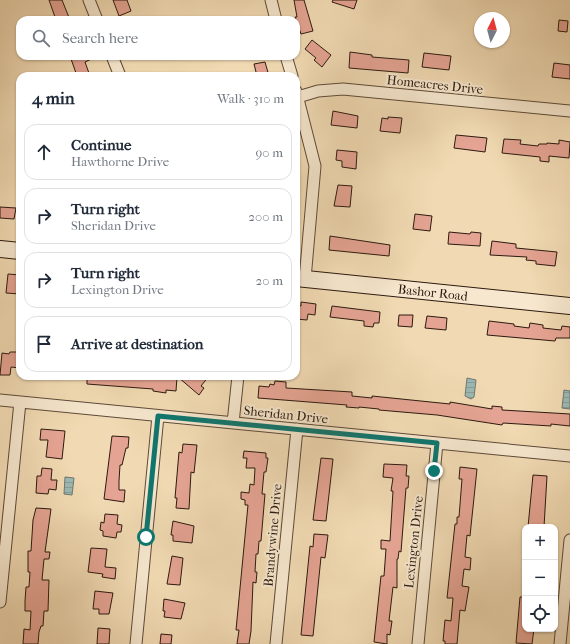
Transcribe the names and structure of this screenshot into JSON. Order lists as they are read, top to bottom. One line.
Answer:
{"streets":{"street":["Homeacres Drive","Bashor Road","Sheridan Drive","Brandywine Drive","Lexington Drive"]},"crossings":[["Sheridan Drive","Brandywine Drive"],["Sheridan Drive","Lexington Drive"]],"north":"top","page":{"search":"Search here","heading":["4 min","Walk · 310 m"],"list":[["Continue","Hawthorne Drive","90 m"],["Turn right","Sheridan Drive","200 m"],["Turn right","Lexington Drive","20 m"],"Arrive at destination"],"map_buttons":["+","−"]}}
